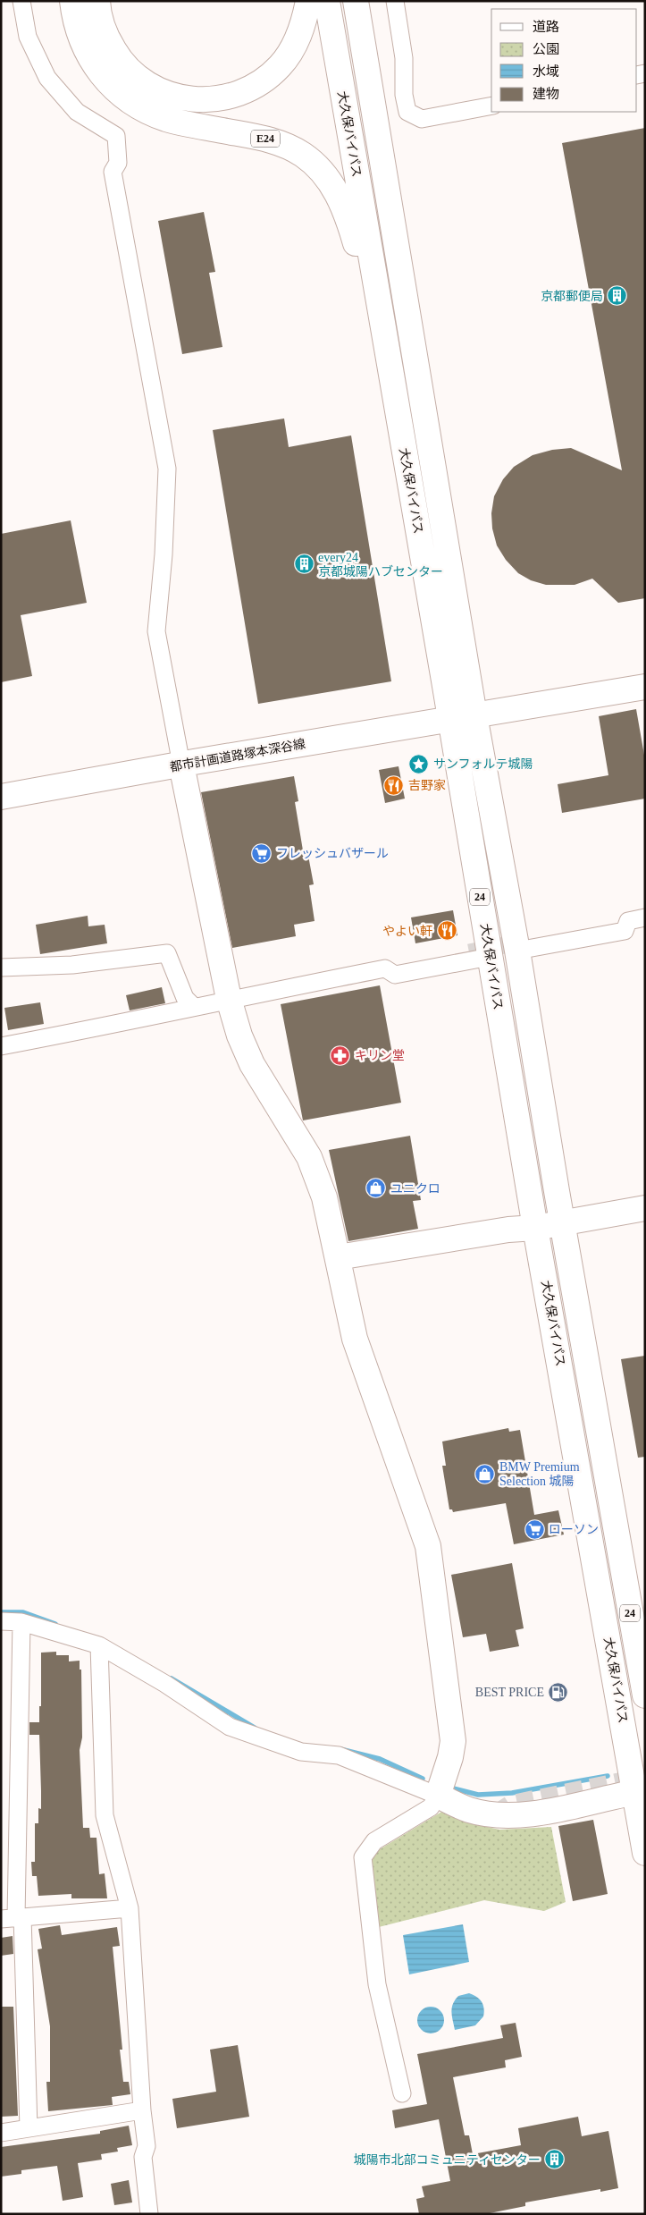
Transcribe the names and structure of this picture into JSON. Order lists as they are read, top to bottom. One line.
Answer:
{"streets":{"main road":["大久保バイパス","E24","都市計画道路塚本深谷線","24"]},"crossings":[["大久保バイパス","E24"],["大久保バイパス","都市計画道路塚本深谷線"]],"places":{"building":["京都郵便局","every24 京都城陽ハブセンター","城陽市北部コミュニティセンター"],"place":["サンフォルテ城陽"],"restaurant":["吉野家","やよい軒"],"supermarket":["フレッシュバザール","ローソン"],"pharmacy":["キリン堂"],"shop":["ユニクロ","BMW Premium Selection 城陽"],"fuel station":["BEST PRICE"]},"legend":["道路","公園","水域","建物"]}
